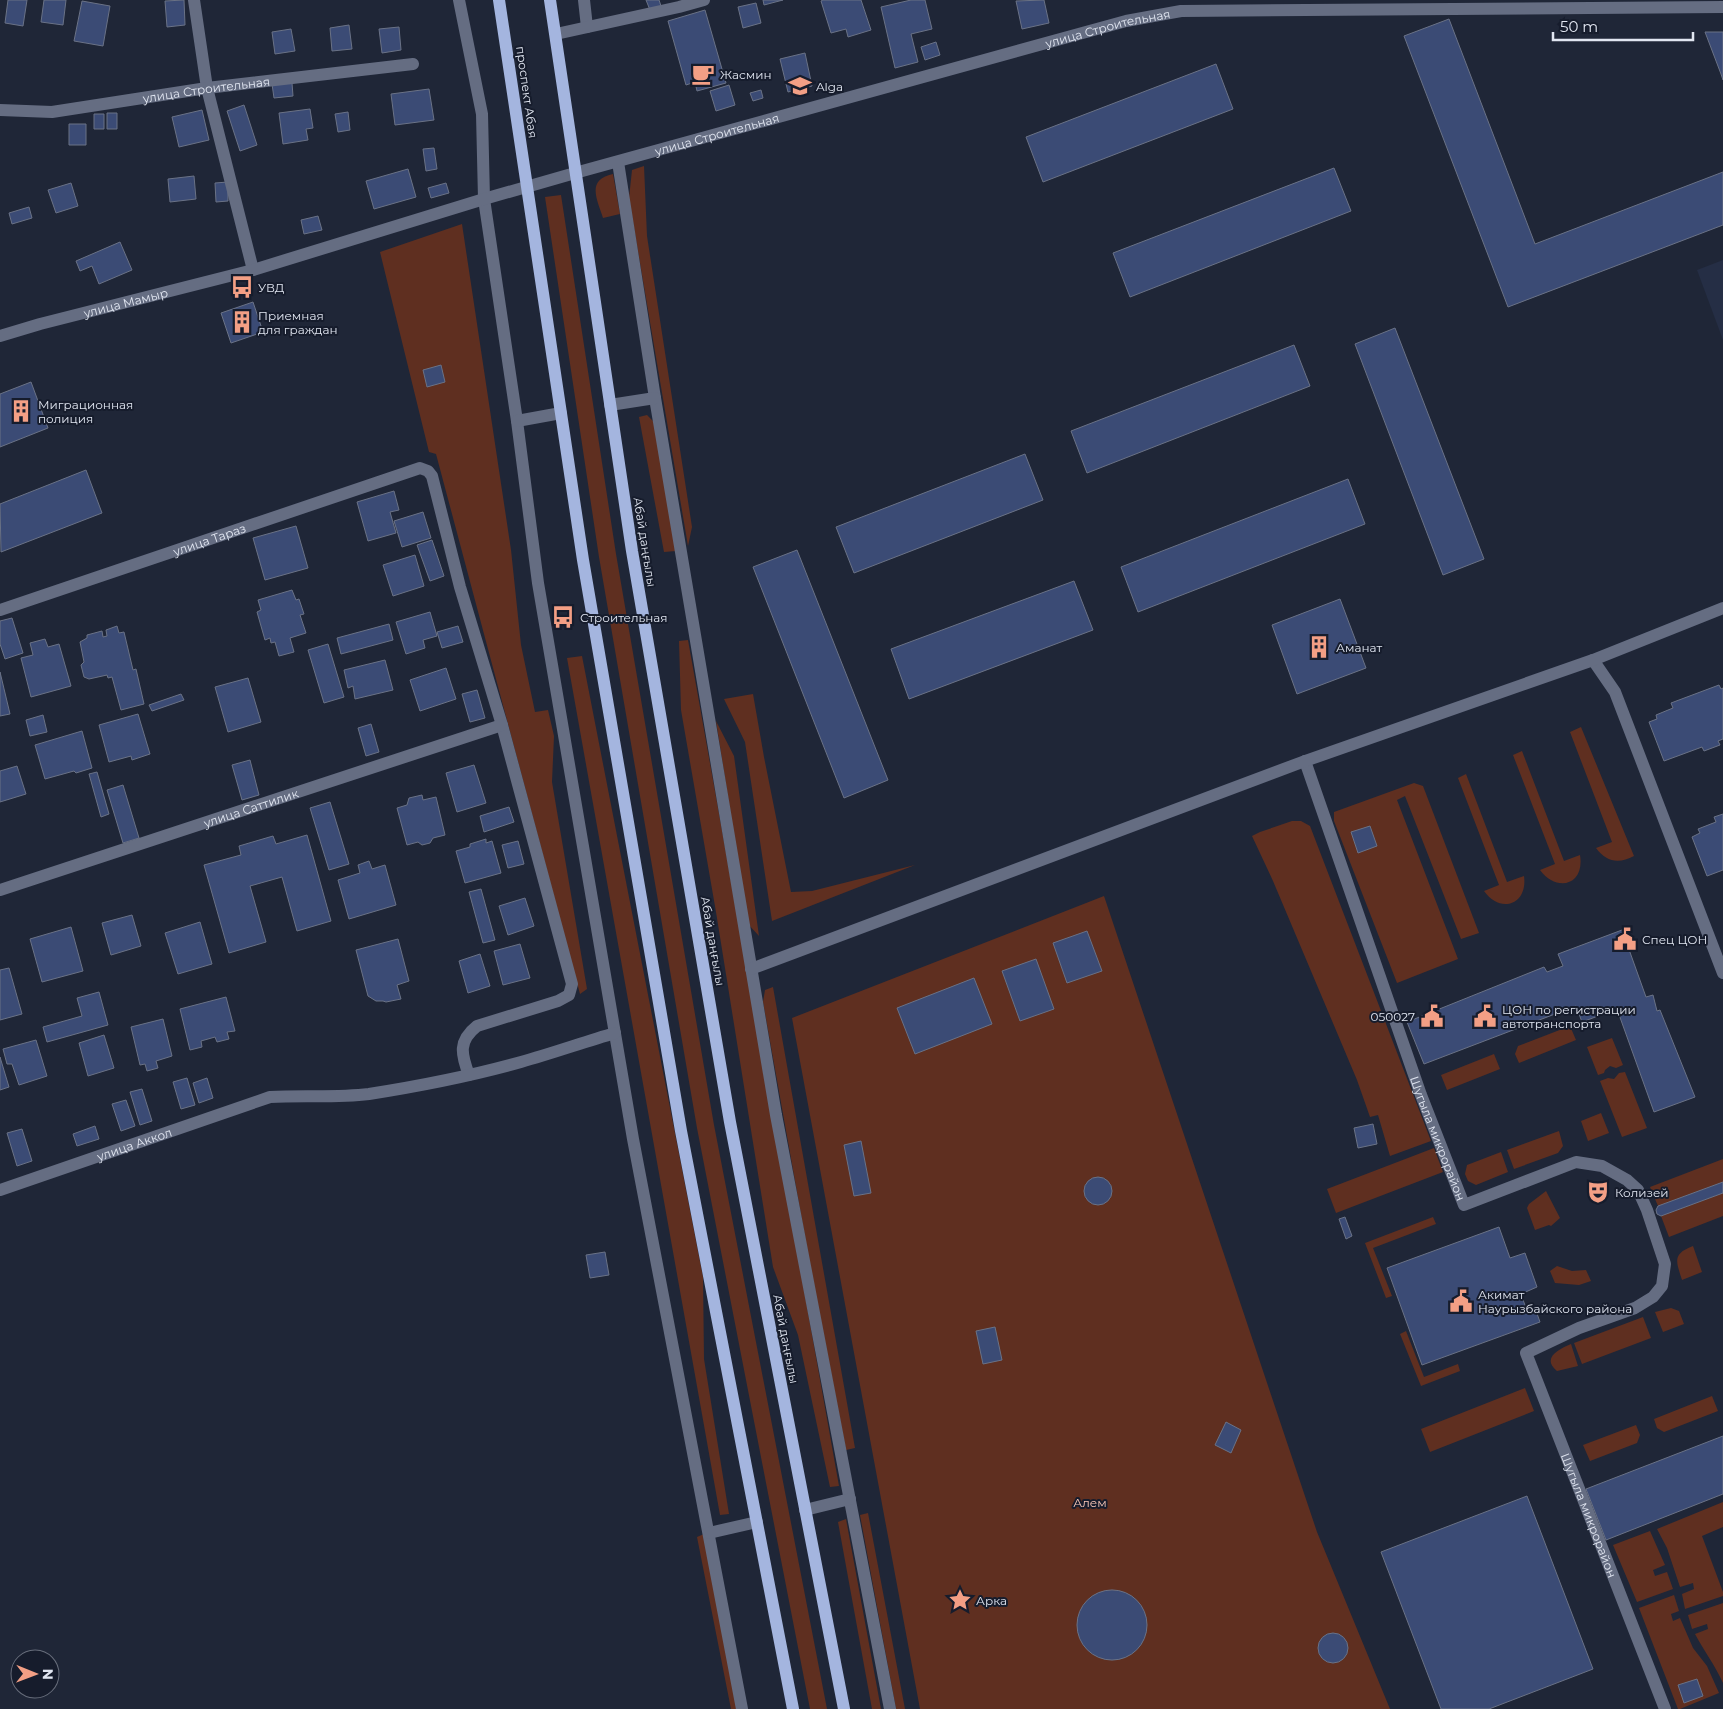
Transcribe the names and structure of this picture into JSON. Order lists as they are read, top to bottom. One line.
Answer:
{"streets":{"main road":["проспект Абая","Абай даңғылы"],"street":["улица Строительная","улица Мамыр","улица Тараз","улица Саттилик","Шугыла микрорайон","улица Аккол"]},"crossings":[["улица Строительная","проспект Абая"],["улица Строительная","улица Мамыр"],["улица Строительная","Абай даңғылы"],["улица Тараз","улица Саттилик"]],"parks":["Алем"],"places":{"cafe":["Жасмин"],"school or university":["Alga"],"bus stop":["УВД","Строительная"],"building":["Приемная для граждан","Миграционная полиция","Аманат"],"public building":["Спец ЦОН","050027","ЦОН по регистрации автотранспорта","Акимат Наурызбайского района"],"theatre":["Колизей"],"place":["Арка"]},"scale_bar":"50 m","north":"right"}
